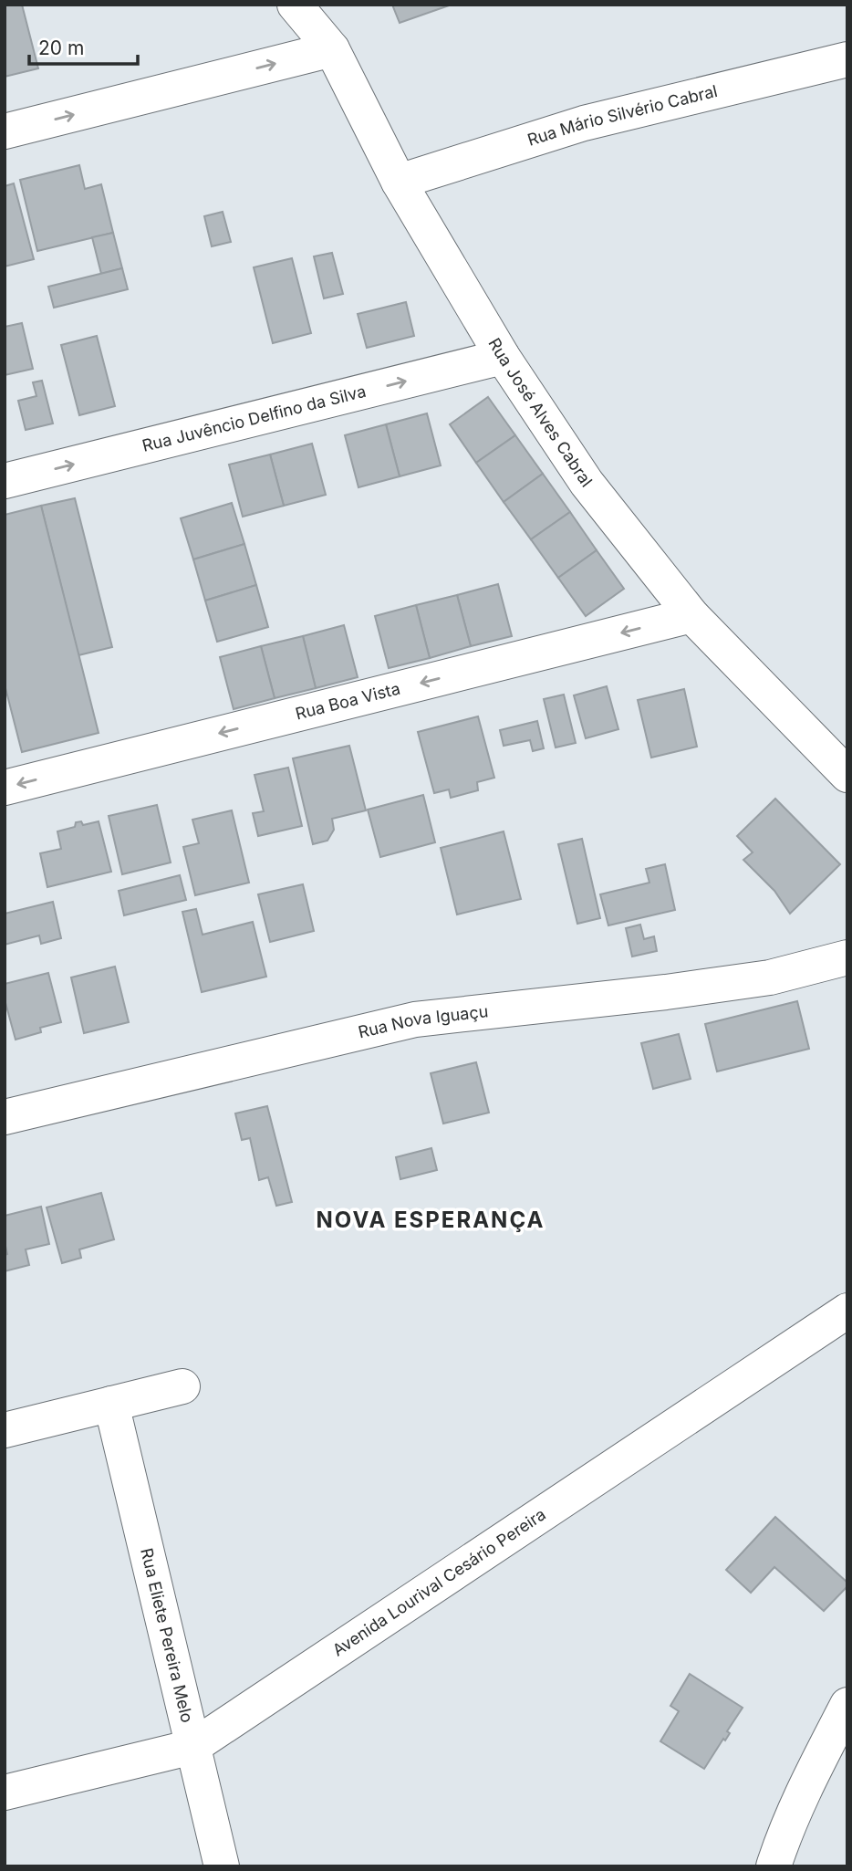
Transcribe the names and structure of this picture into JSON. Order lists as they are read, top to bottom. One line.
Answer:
{"streets":{"street":["Rua Mário Silvério Cabral","Rua José Alves Cabral","Rua Juvêncio Delfino da Silva","Rua Boa Vista","Rua Nova Iguaçu","Avenida Lourival Cesário Pereira","Rua Eliete Pereira Melo"]},"crossings":[["Rua Mário Silvério Cabral","Rua José Alves Cabral"],["Rua José Alves Cabral","Rua Juvêncio Delfino da Silva"],["Rua José Alves Cabral","Rua Boa Vista"],["Avenida Lourival Cesário Pereira","Rua Eliete Pereira Melo"]],"one_way":["Rua Juvêncio Delfino da Silva","Rua Boa Vista"],"districts":["NOVA ESPERANÇA"],"scale_bar":"20 m"}
